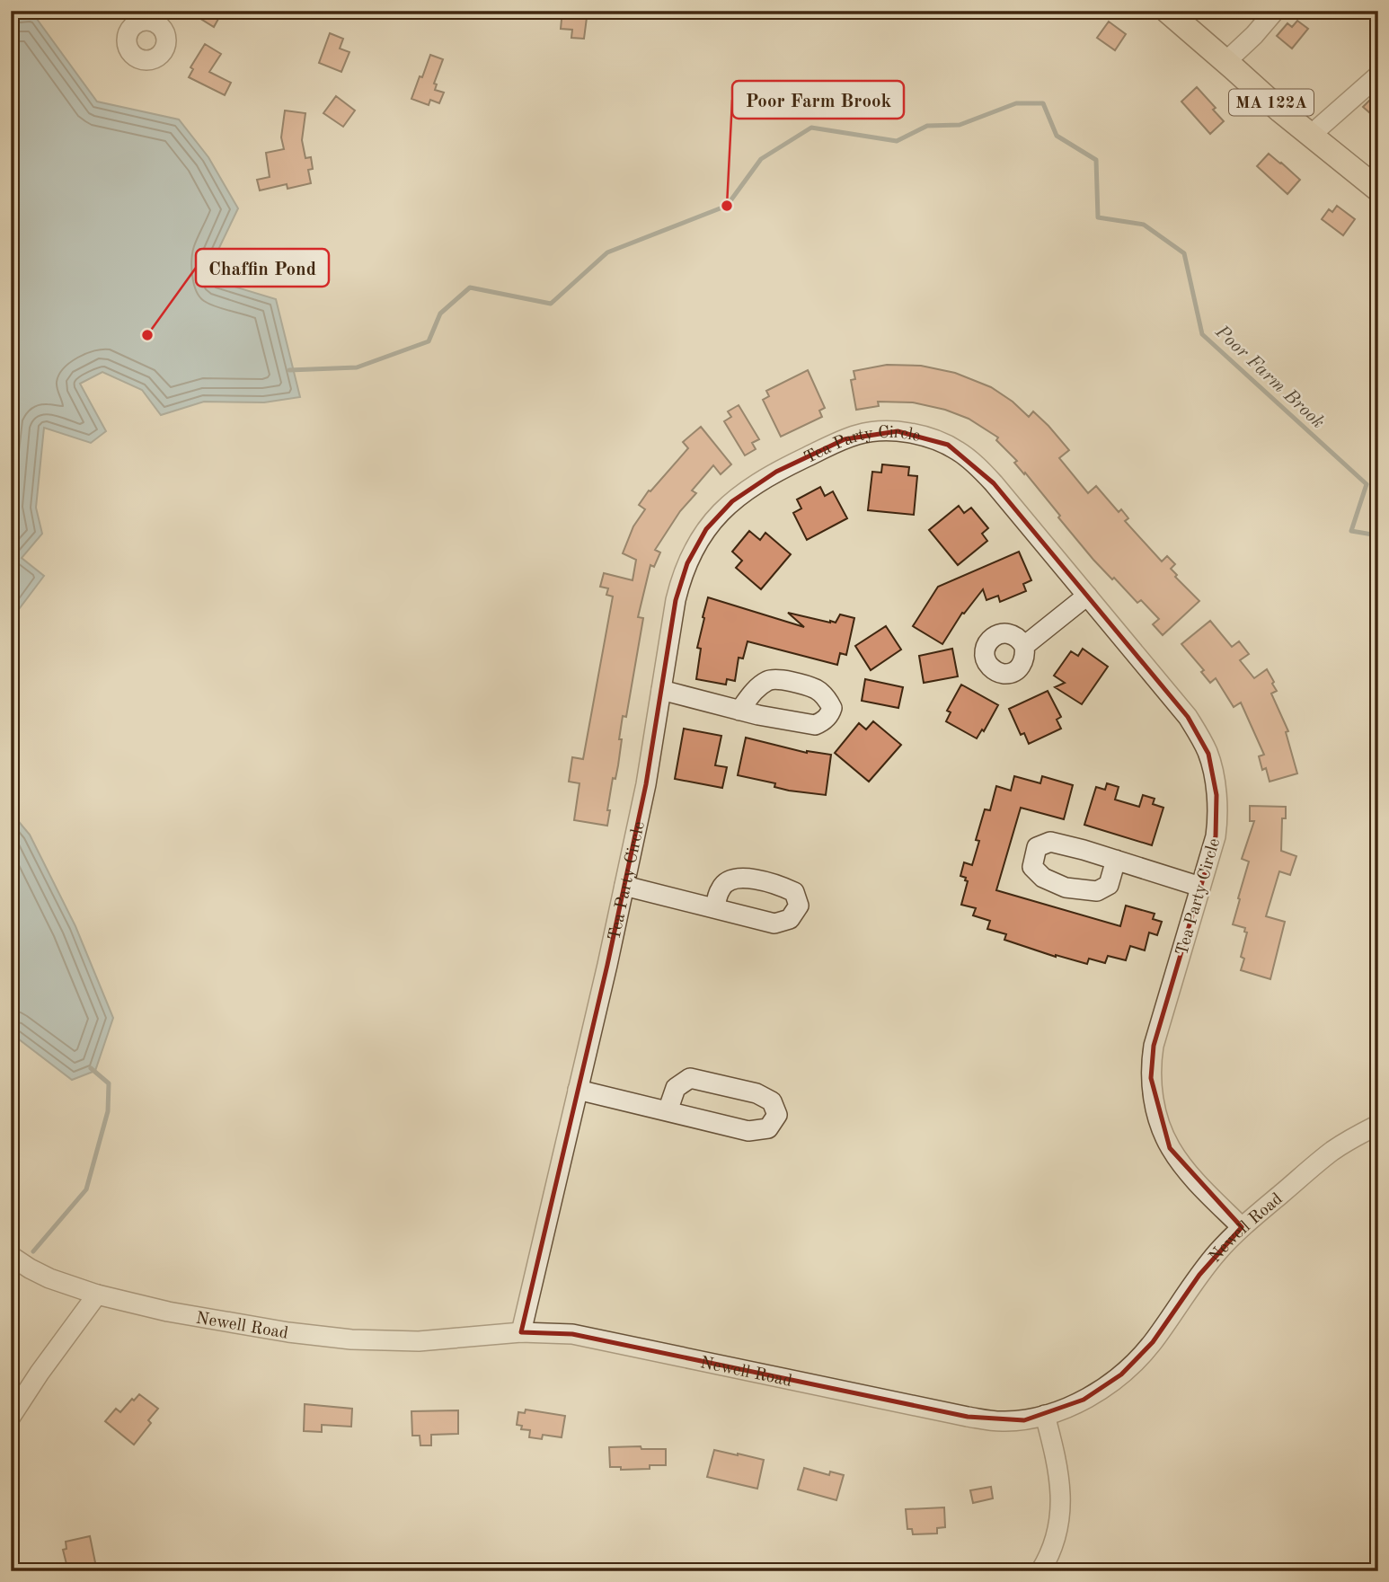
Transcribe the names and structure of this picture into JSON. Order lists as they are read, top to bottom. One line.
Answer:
{"streets":{"main road":["MA 122A"],"street":["Tea Party Circle","Newell Road"]},"crossings":[["Tea Party Circle","Newell Road"]],"water":["Poor Farm Brook"],"places":["Poor Farm Brook","Chaffin Pond"]}
